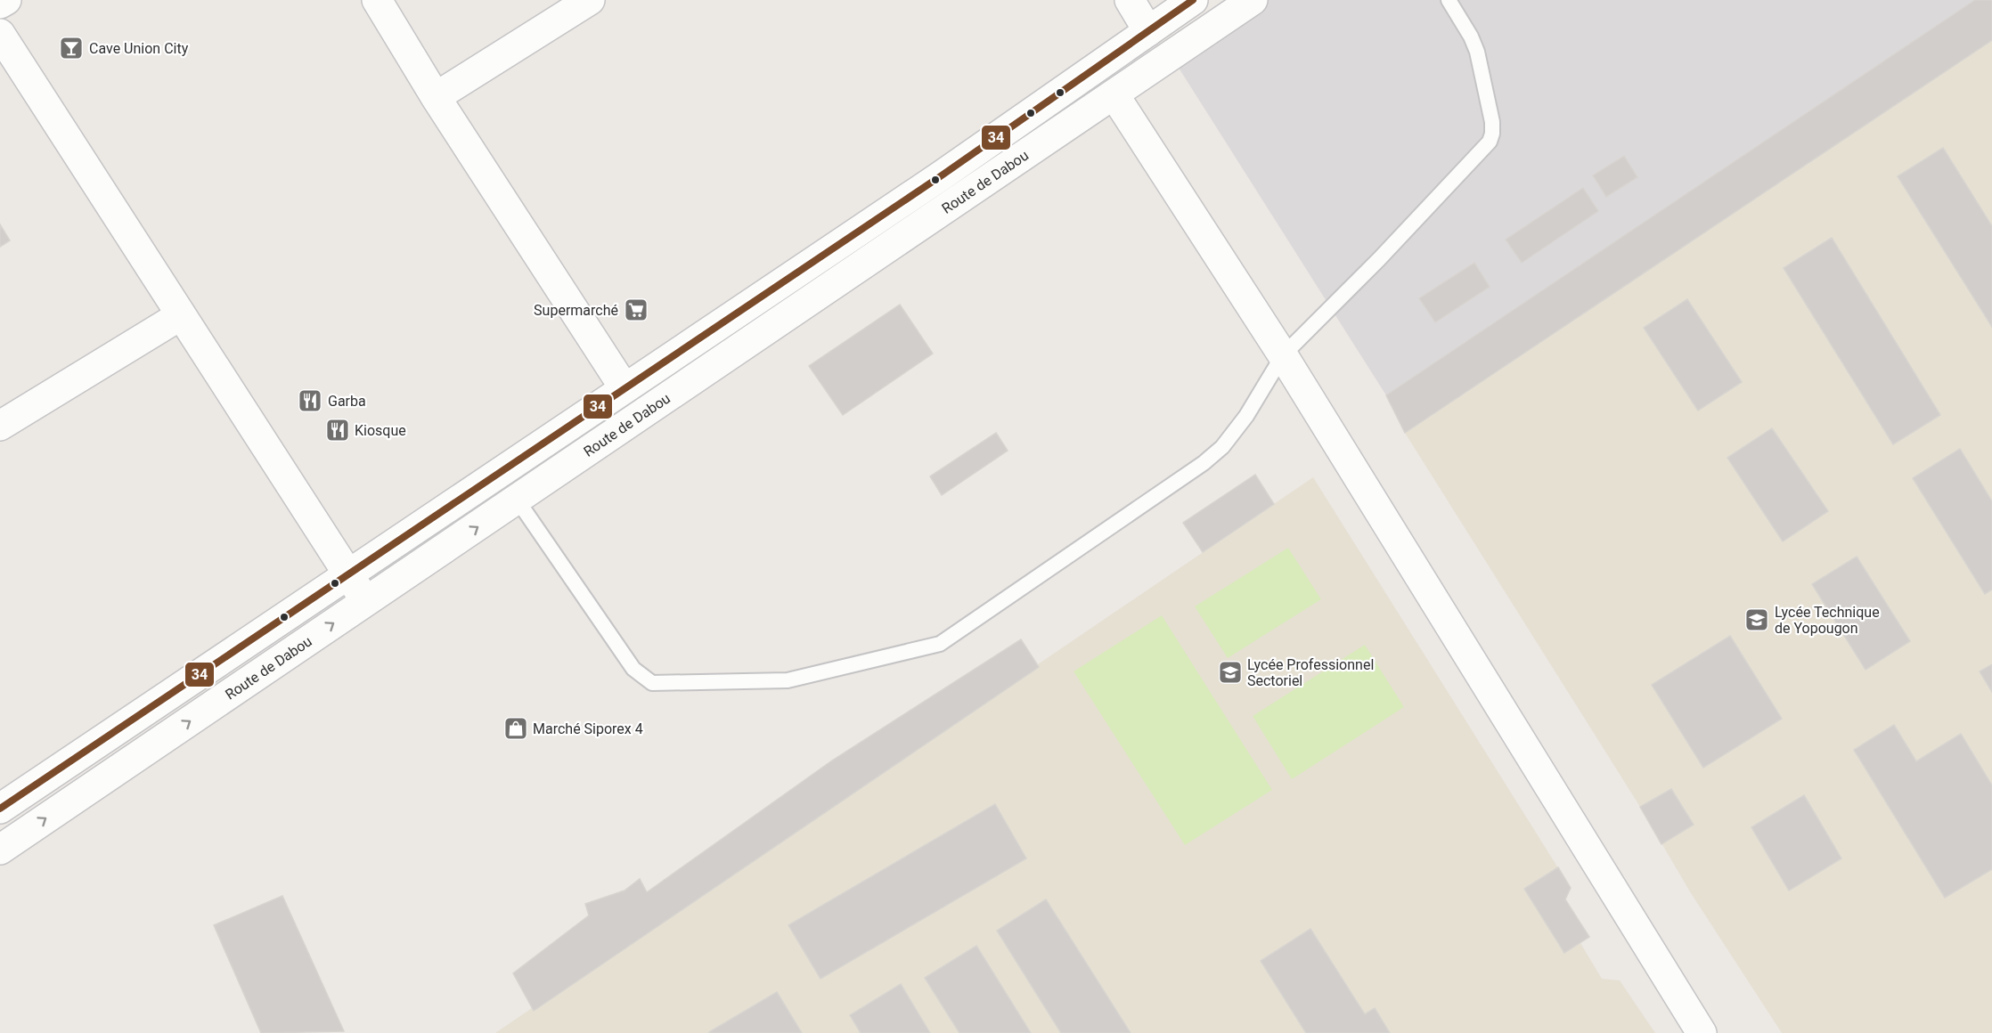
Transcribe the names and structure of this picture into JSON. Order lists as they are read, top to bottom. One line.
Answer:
{"streets":{"street":["Route de Dabou"]},"places":{"bar":["Cave Union City"],"supermarket":["Supermarché"],"restaurant":["Garba","Kiosque"],"school or university":["Lycée Technique de Yopougon","Lycée Professionnel Sectoriel"],"shop":["Marché Siporex 4"]},"lines":["transit line 34"]}
